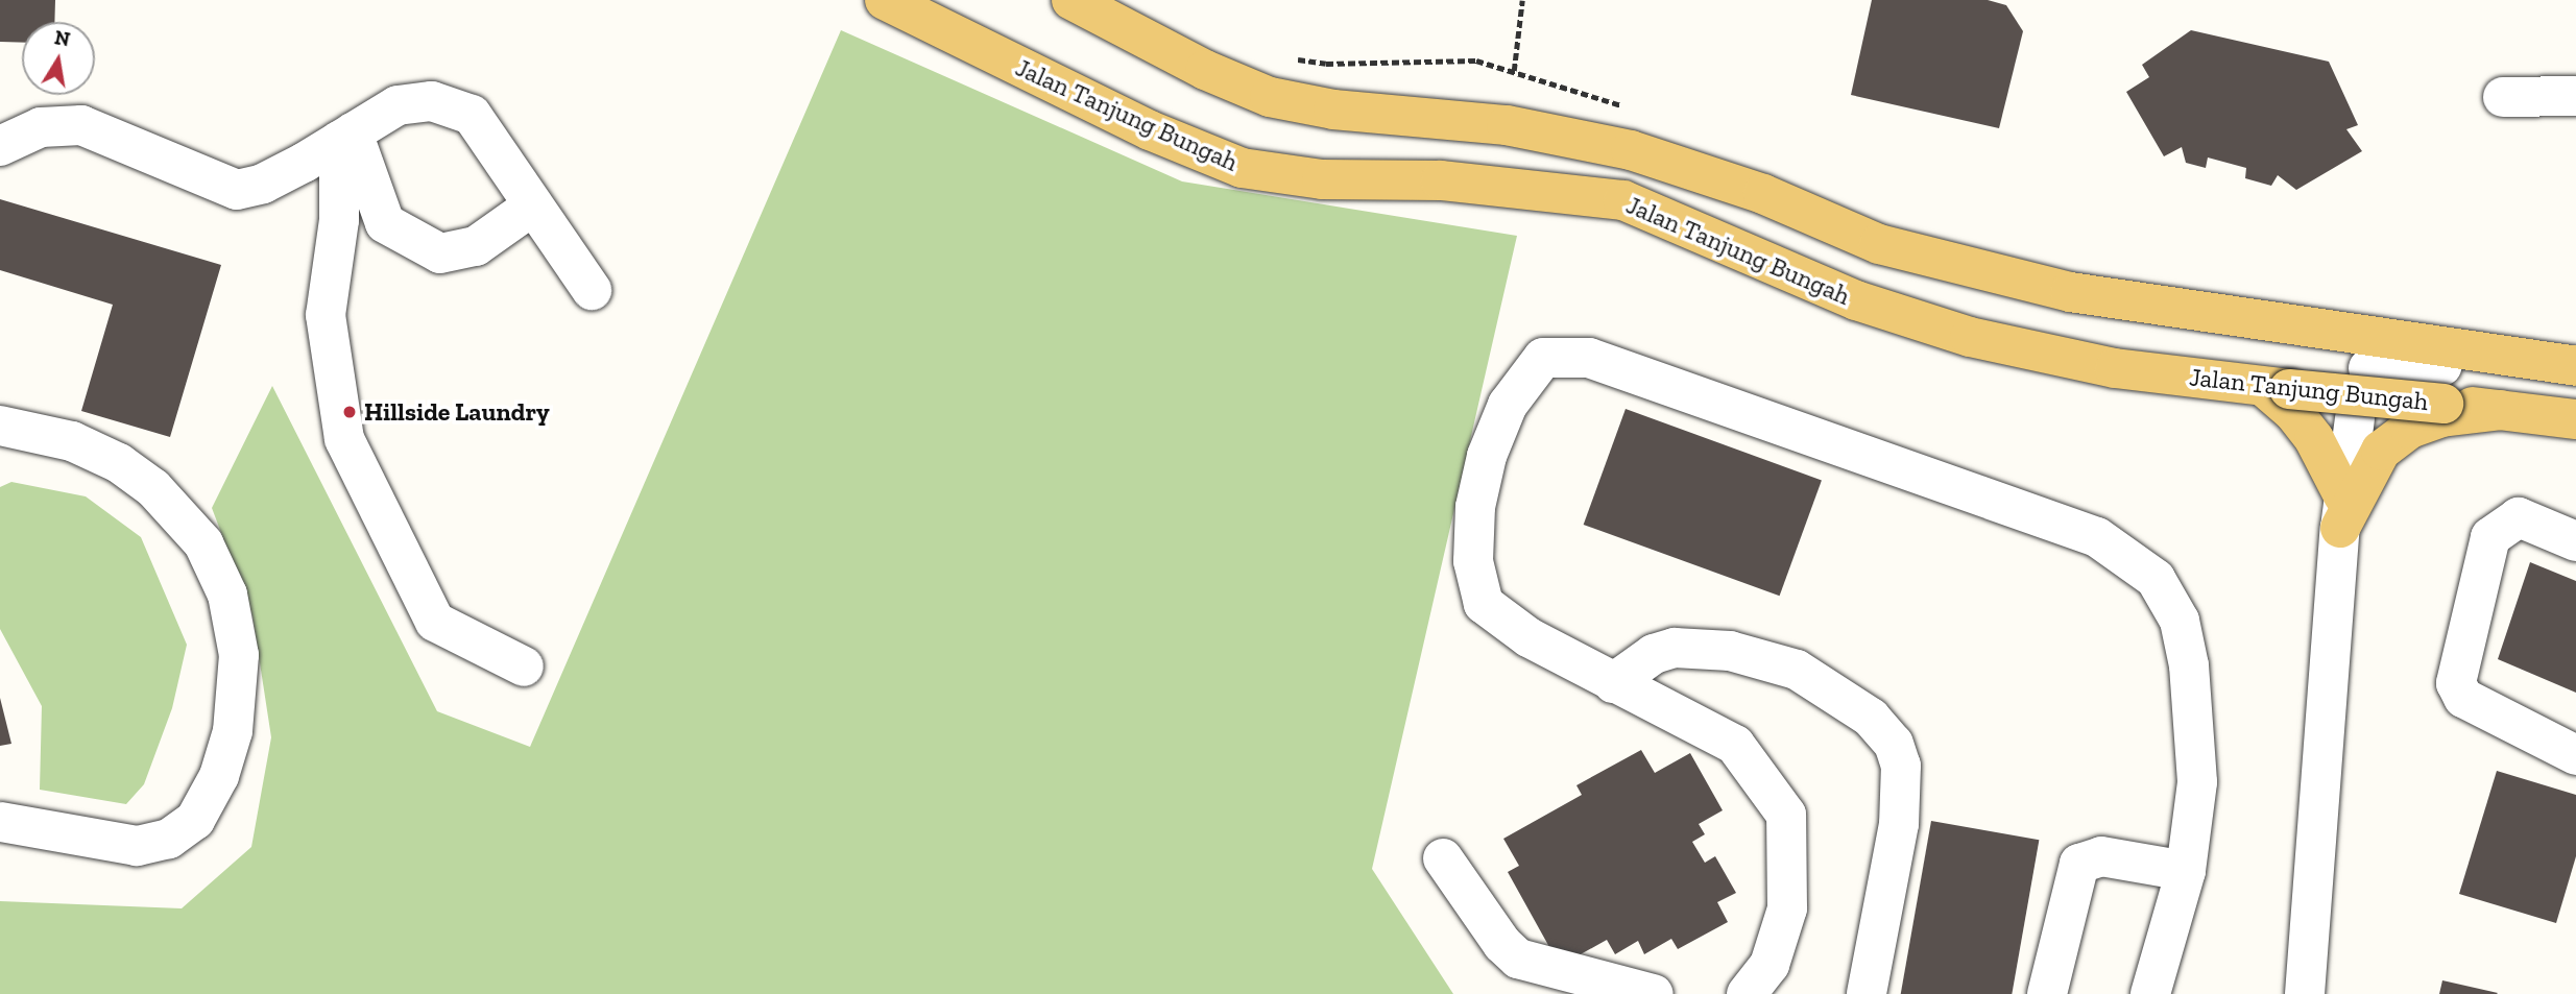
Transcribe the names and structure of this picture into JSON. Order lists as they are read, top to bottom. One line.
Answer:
{"streets":{"main road":["Jalan Tanjung Bungah"]},"places":["Hillside Laundry"],"north":"top"}
